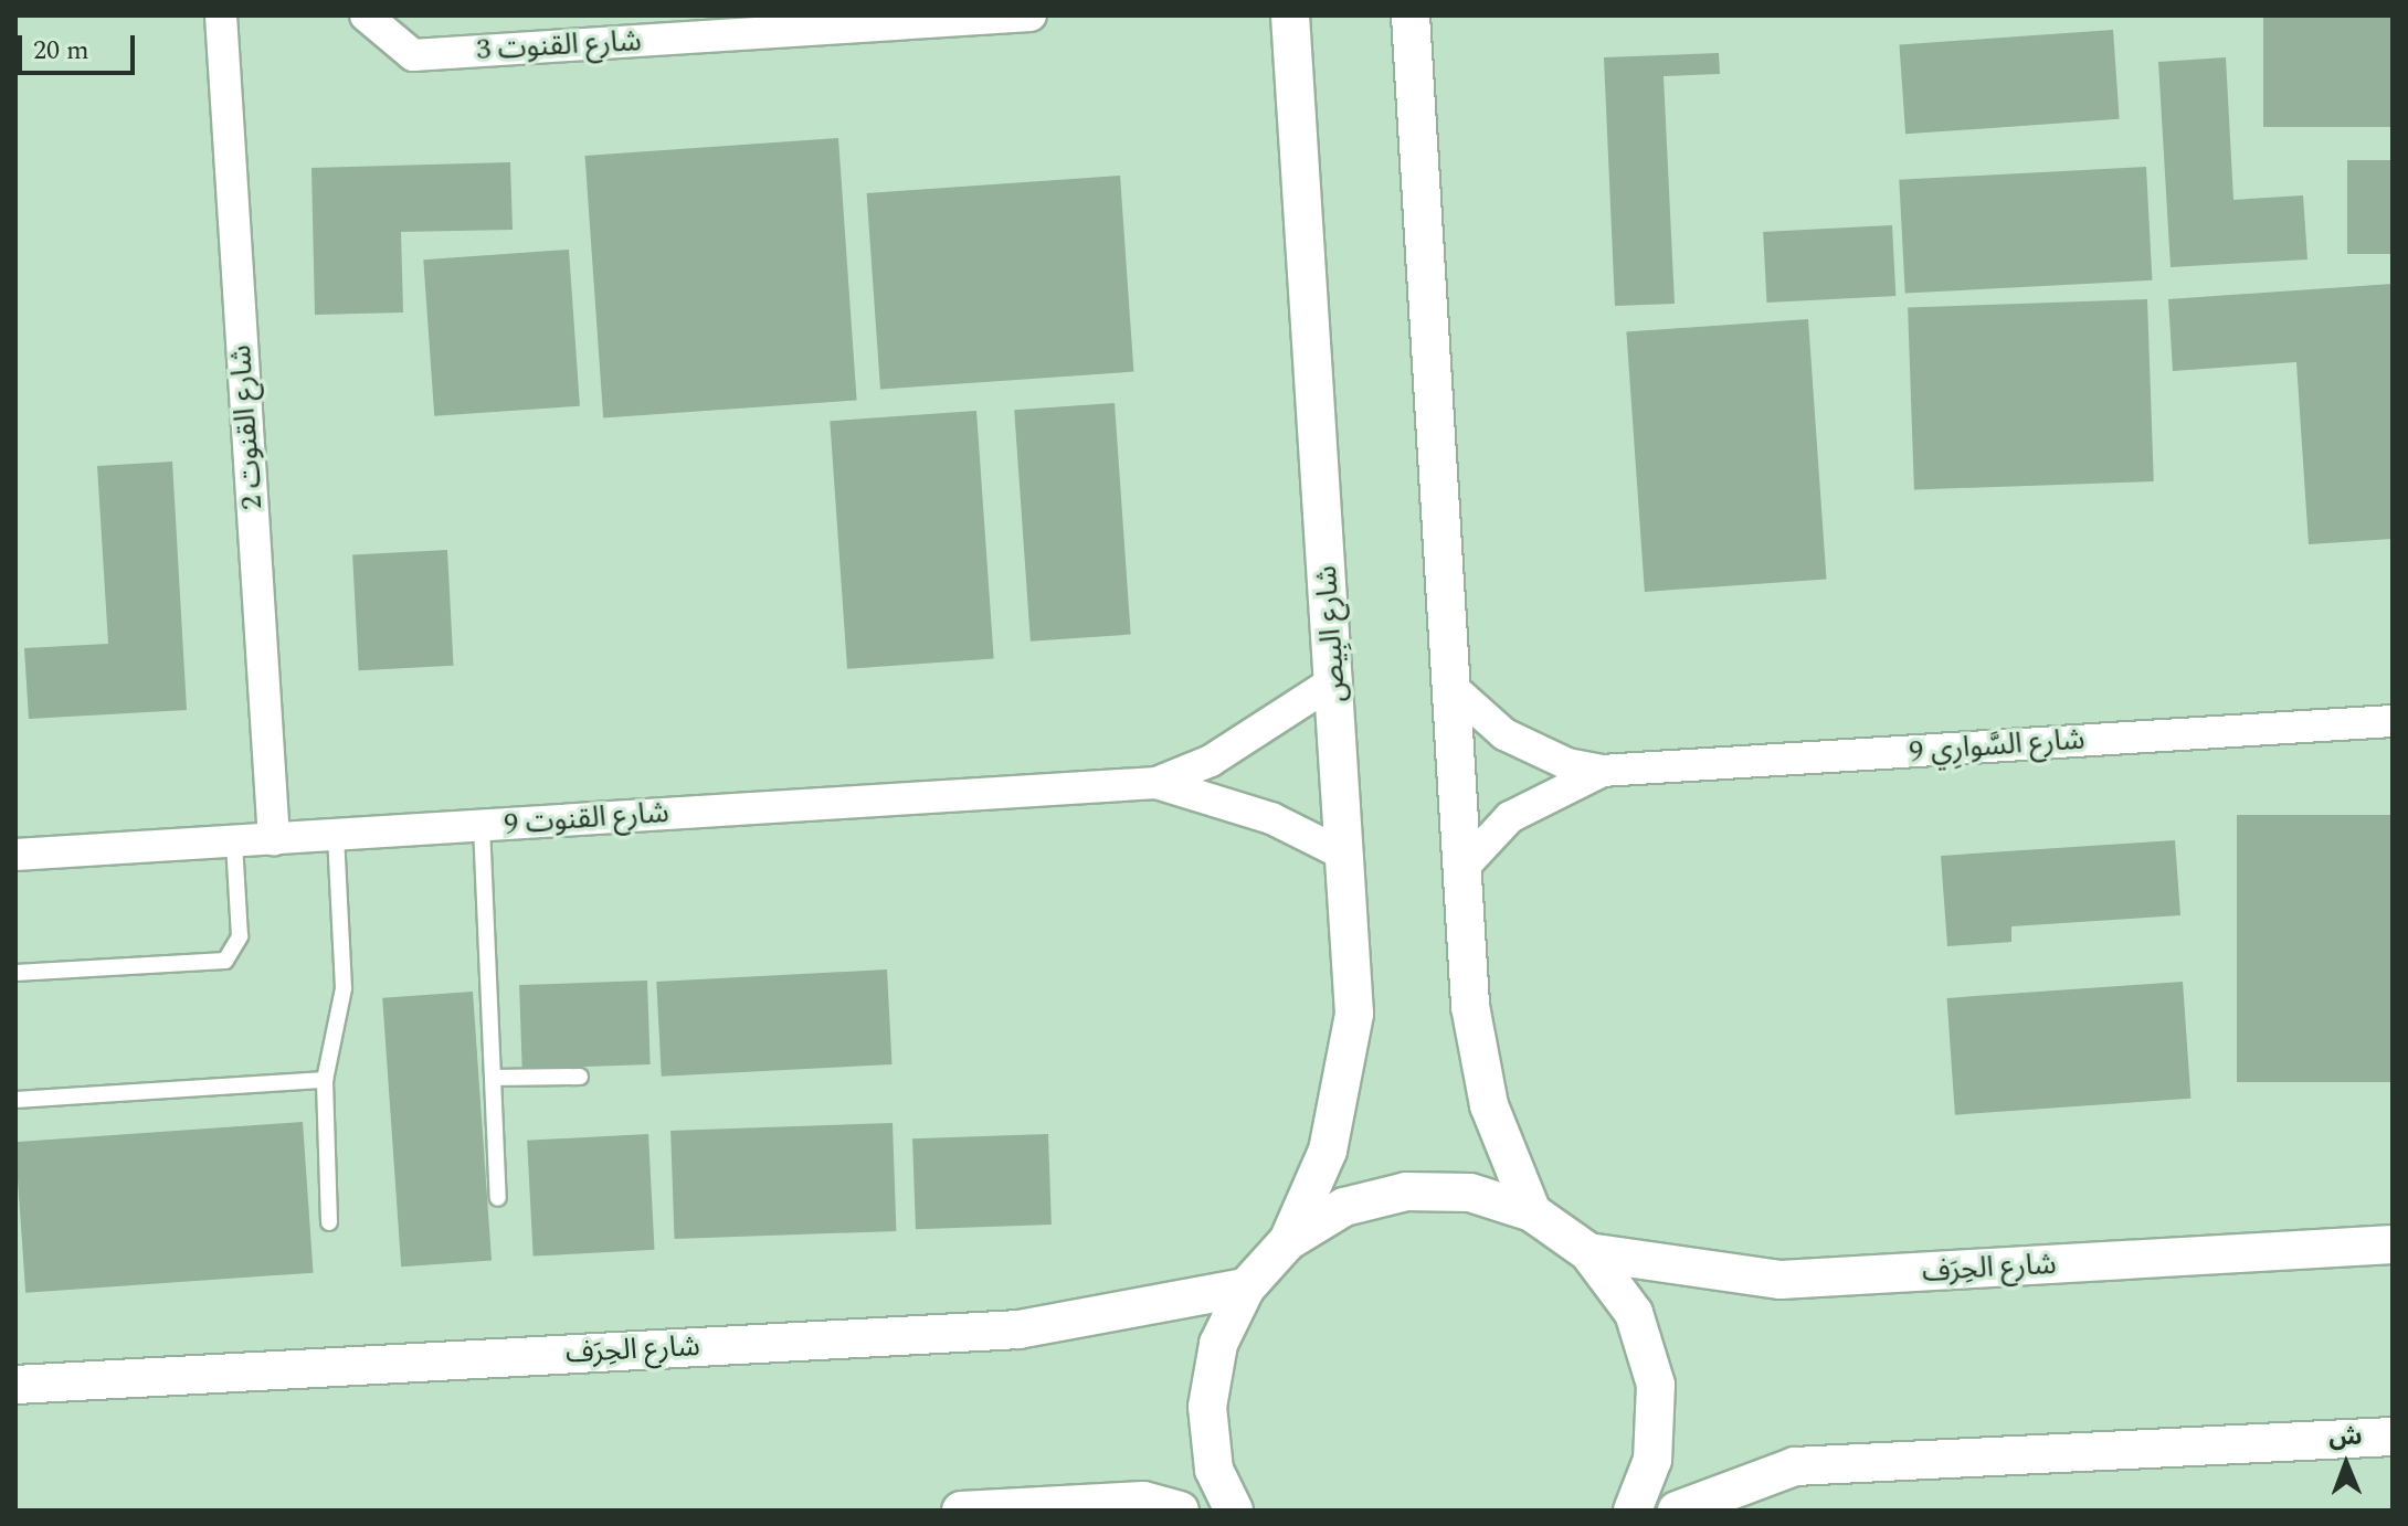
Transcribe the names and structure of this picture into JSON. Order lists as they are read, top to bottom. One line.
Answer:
{"streets":{"street":["شارع القنوت 3","شارع القنوت 2","شارع البِيص","شارع السَّوارِي 9","شارع القنوت 9","شارع الحِرَف"]},"crossings":[["شارع القنوت 2","شارع القنوت 9"],["شارع البِيص","شارع القنوت 9"]],"scale_bar":"20 m","north":"top"}
